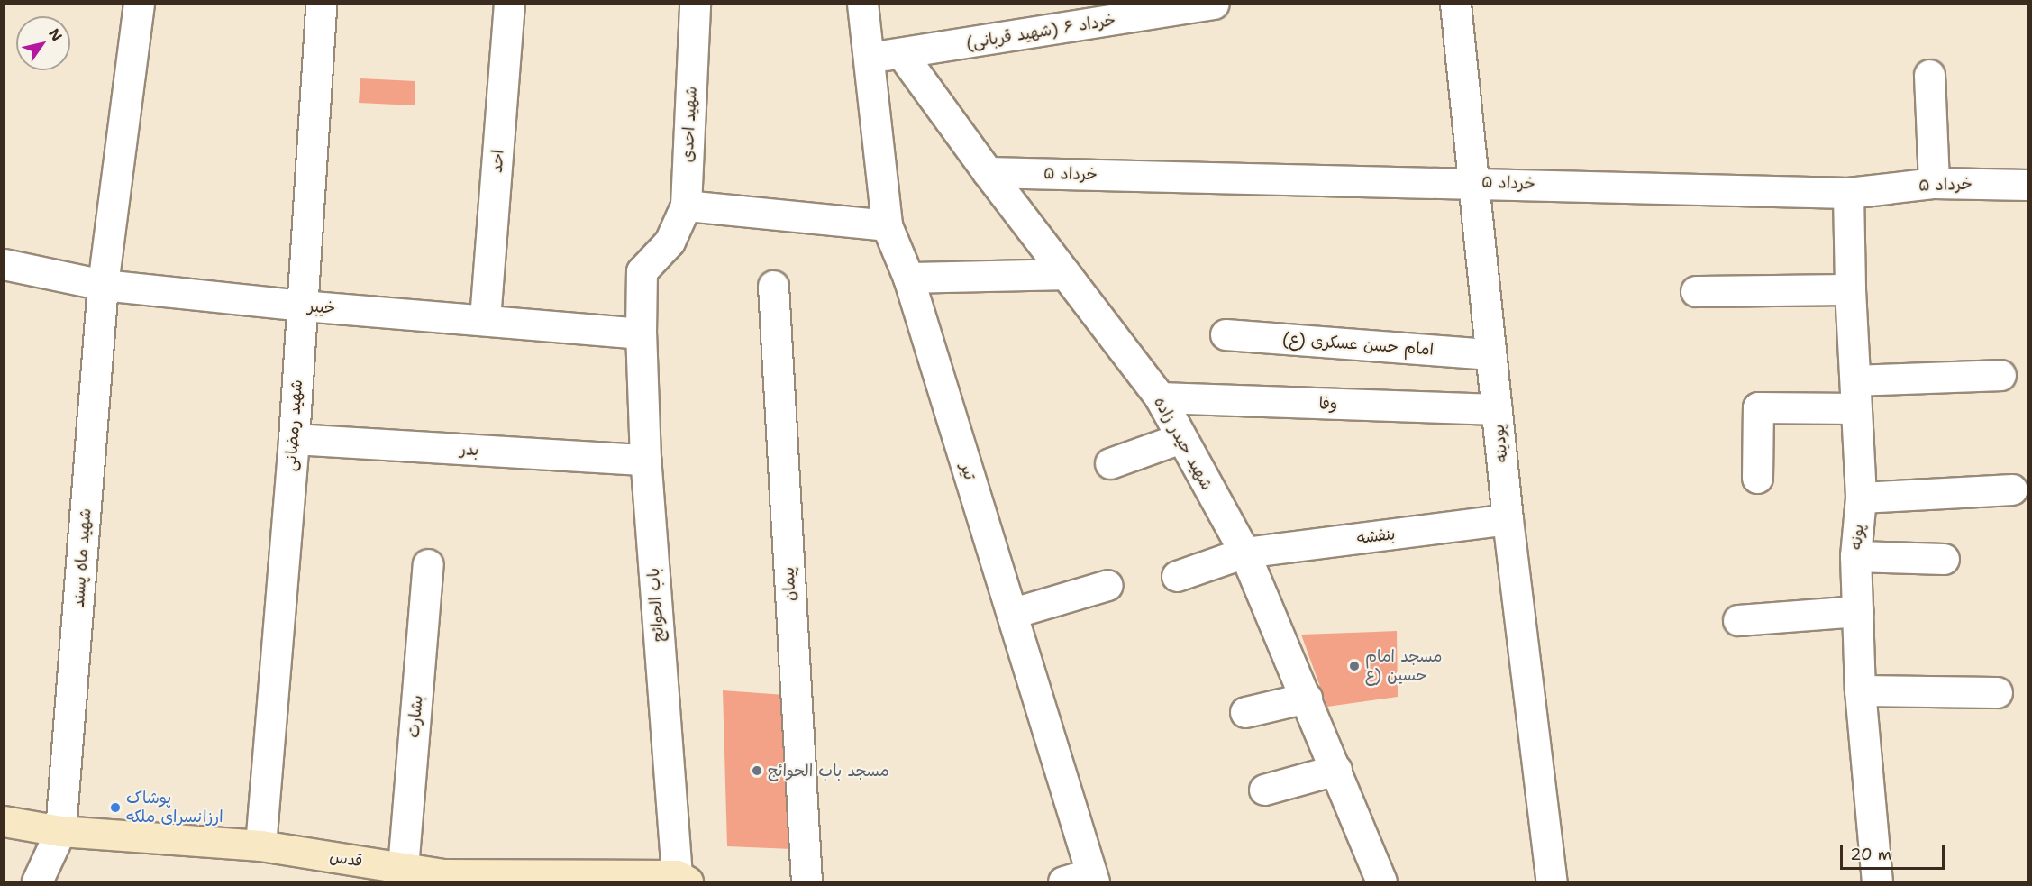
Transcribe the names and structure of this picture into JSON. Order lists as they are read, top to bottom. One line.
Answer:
{"streets":{"street":["خرداد ۶ (شهید قربانی)","شهید احدی","احد","خرداد ۵","خیبر","امام حسن عسکری (ع)","وفا","شهید رمضانی","شهید حیدر زاده","پودینه","بدر","تیر","بنفشه","پونه","شهید ماه پسند","پیمان","باب الحوائج","بشارت","قدس"]},"crossings":[["خرداد ۶ (شهید قربانی)","شهید حیدر زاده"],["خرداد ۶ (شهید قربانی)","تیر"],["شهید احدی","خیبر"],["شهید احدی","باب الحوائج"],["احد","خیبر"],["خرداد ۵","شهید حیدر زاده"],["خرداد ۵","پودینه"],["خرداد ۵","پونه"],["خیبر","شهید رمضانی"],["خیبر","شهید ماه پسند"],["خیبر","باب الحوائج"],["امام حسن عسکری (ع)","پودینه"],["وفا","شهید حیدر زاده"],["وفا","پودینه"],["شهید رمضانی","بدر"],["شهید رمضانی","قدس"],["شهید حیدر زاده","بنفشه"],["پودینه","بنفشه"],["بدر","باب الحوائج"],["شهید ماه پسند","قدس"],["باب الحوائج","قدس"],["بشارت","قدس"]],"places":["مسجد امام حسین (ع","مسجد باب الحوائج","پوشاک ارزانسرای ملکه"],"scale_bar":"20 m","north":"top right"}
